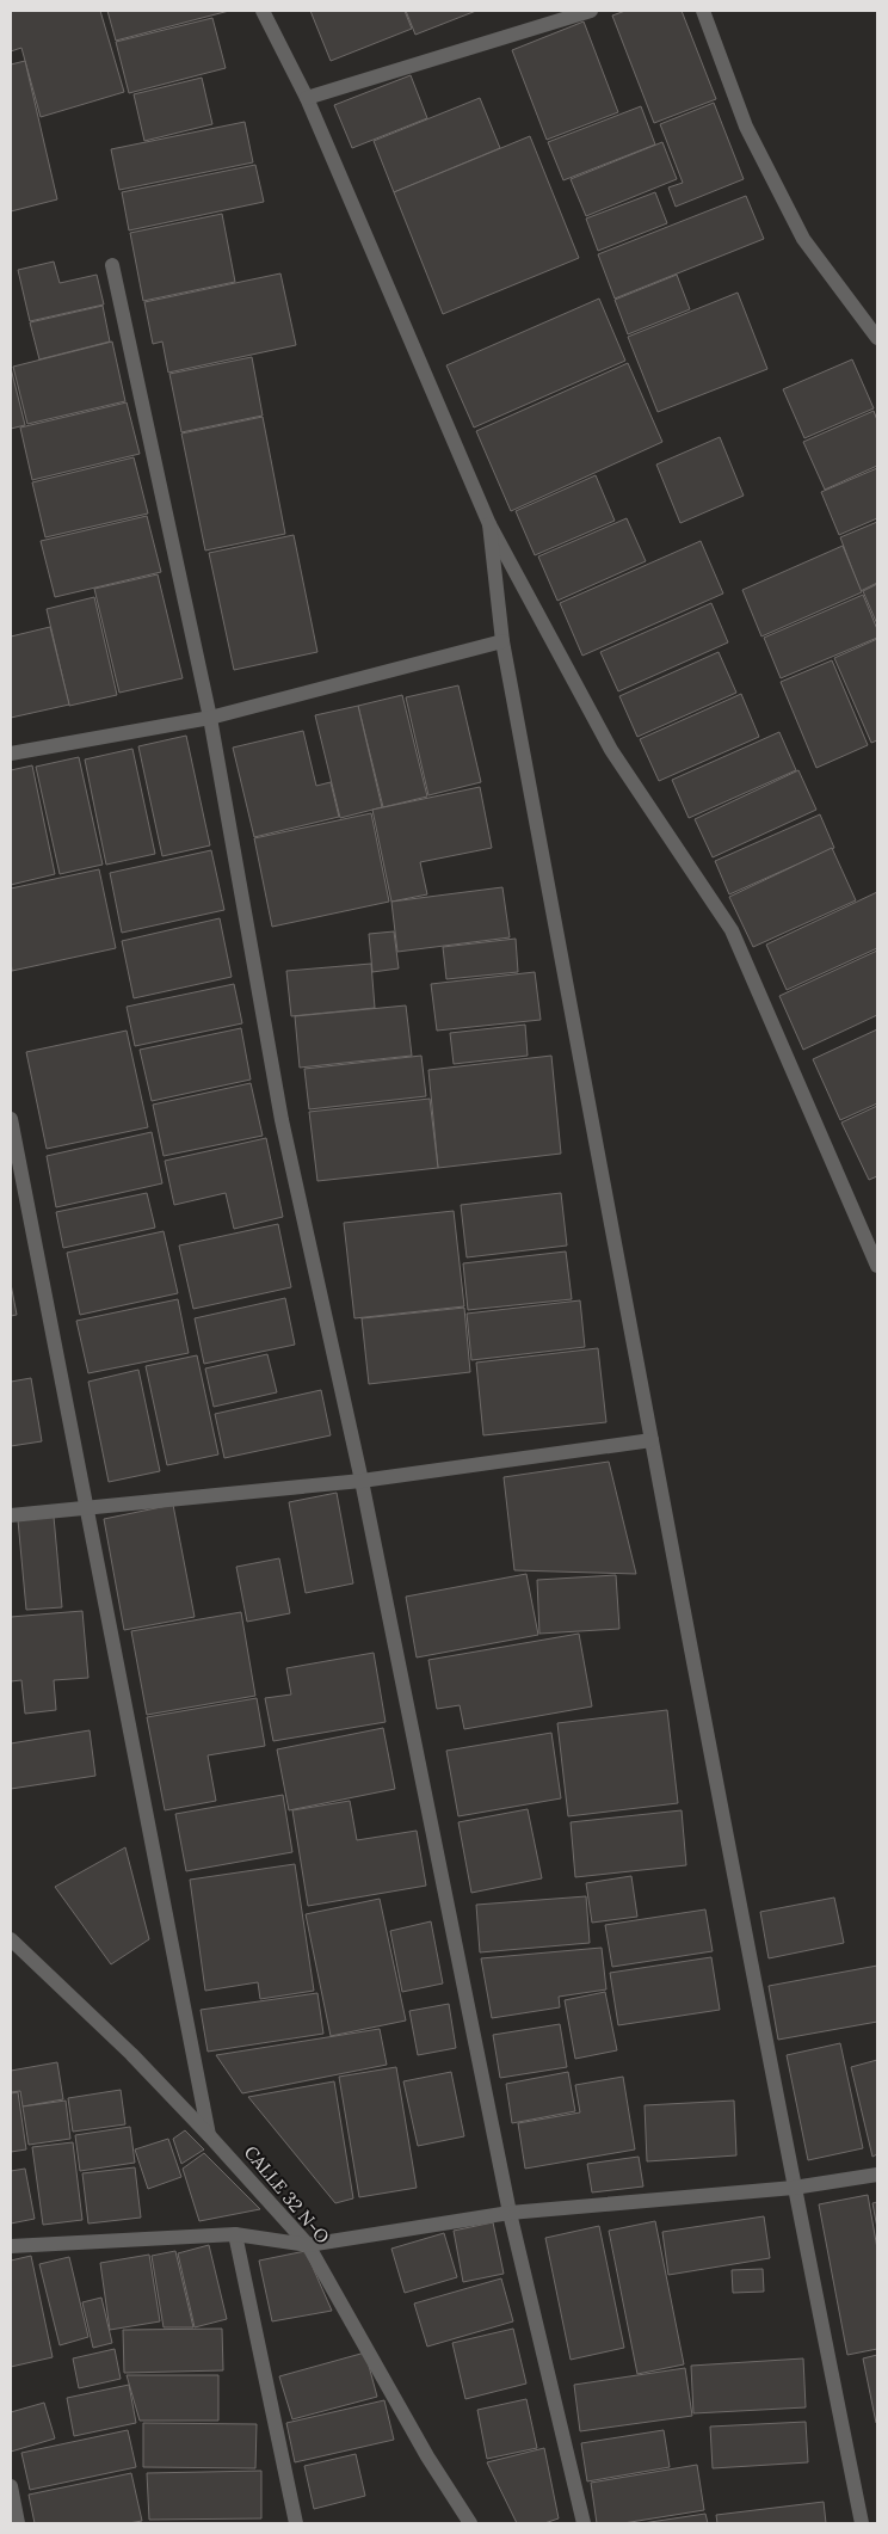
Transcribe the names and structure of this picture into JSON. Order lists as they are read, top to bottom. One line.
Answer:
{"streets":{"street":["CALLE 32 N-O"]}}
